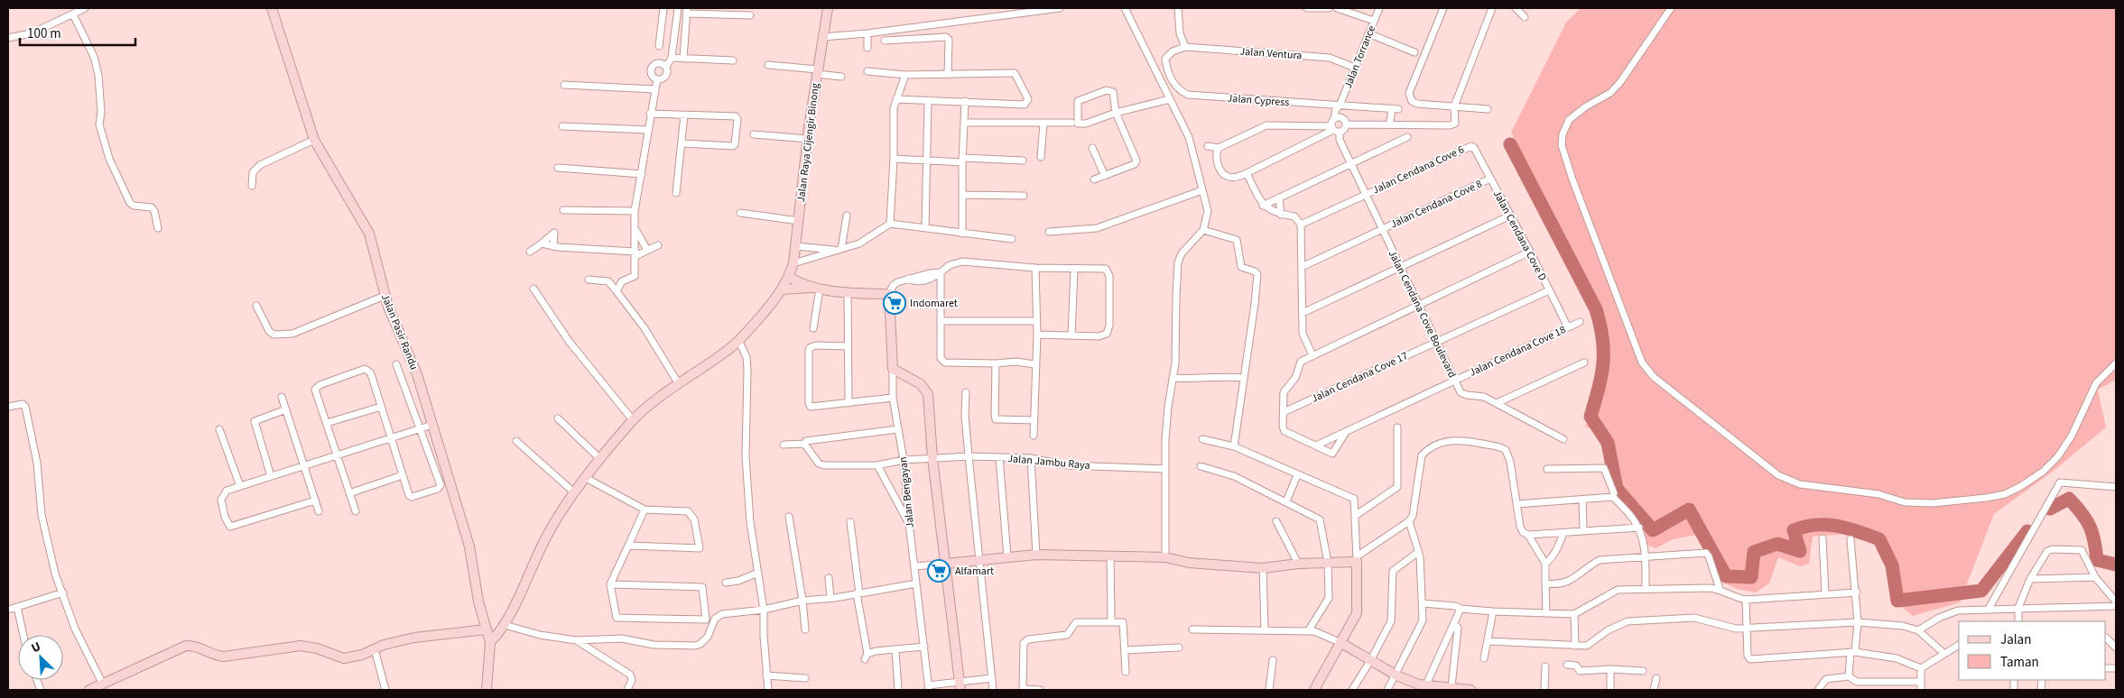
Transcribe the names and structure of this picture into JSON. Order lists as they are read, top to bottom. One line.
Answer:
{"streets":{"street":["Jalan Ventura","Jalan Torrance","Jalan Cypress","Jalan Raya Cijengir Binong","Jalan Cendana Cove 6","Jalan Cendana Cove 8","Jalan Cendana Cove D","Jalan Cendana Cove Boulevard","Jalan Pasir Randu","Jalan Cendana Cove 18","Jalan Cendana Cove 17","Jalan Jambu Raya","Jalan Bengayan"]},"crossings":[["Jalan Ventura","Jalan Torrance"],["Jalan Ventura","Jalan Cypress"],["Jalan Torrance","Jalan Cypress"],["Jalan Torrance","Jalan Cendana Cove Boulevard"],["Jalan Raya Cijengir Binong","Jalan Pasir Randu"],["Jalan Cendana Cove 6","Jalan Cendana Cove D"],["Jalan Cendana Cove 6","Jalan Cendana Cove Boulevard"],["Jalan Cendana Cove 8","Jalan Cendana Cove D"],["Jalan Cendana Cove 8","Jalan Cendana Cove Boulevard"],["Jalan Cendana Cove D","Jalan Cendana Cove 18"],["Jalan Cendana Cove D","Jalan Cendana Cove 17"],["Jalan Cendana Cove Boulevard","Jalan Cendana Cove 18"],["Jalan Cendana Cove Boulevard","Jalan Cendana Cove 17"],["Jalan Jambu Raya","Jalan Bengayan"]],"places":{"supermarket":["Indomaret","Alfamart"]},"legend":["Jalan","Taman"],"scale_bar":"100 m","north":"top left"}
